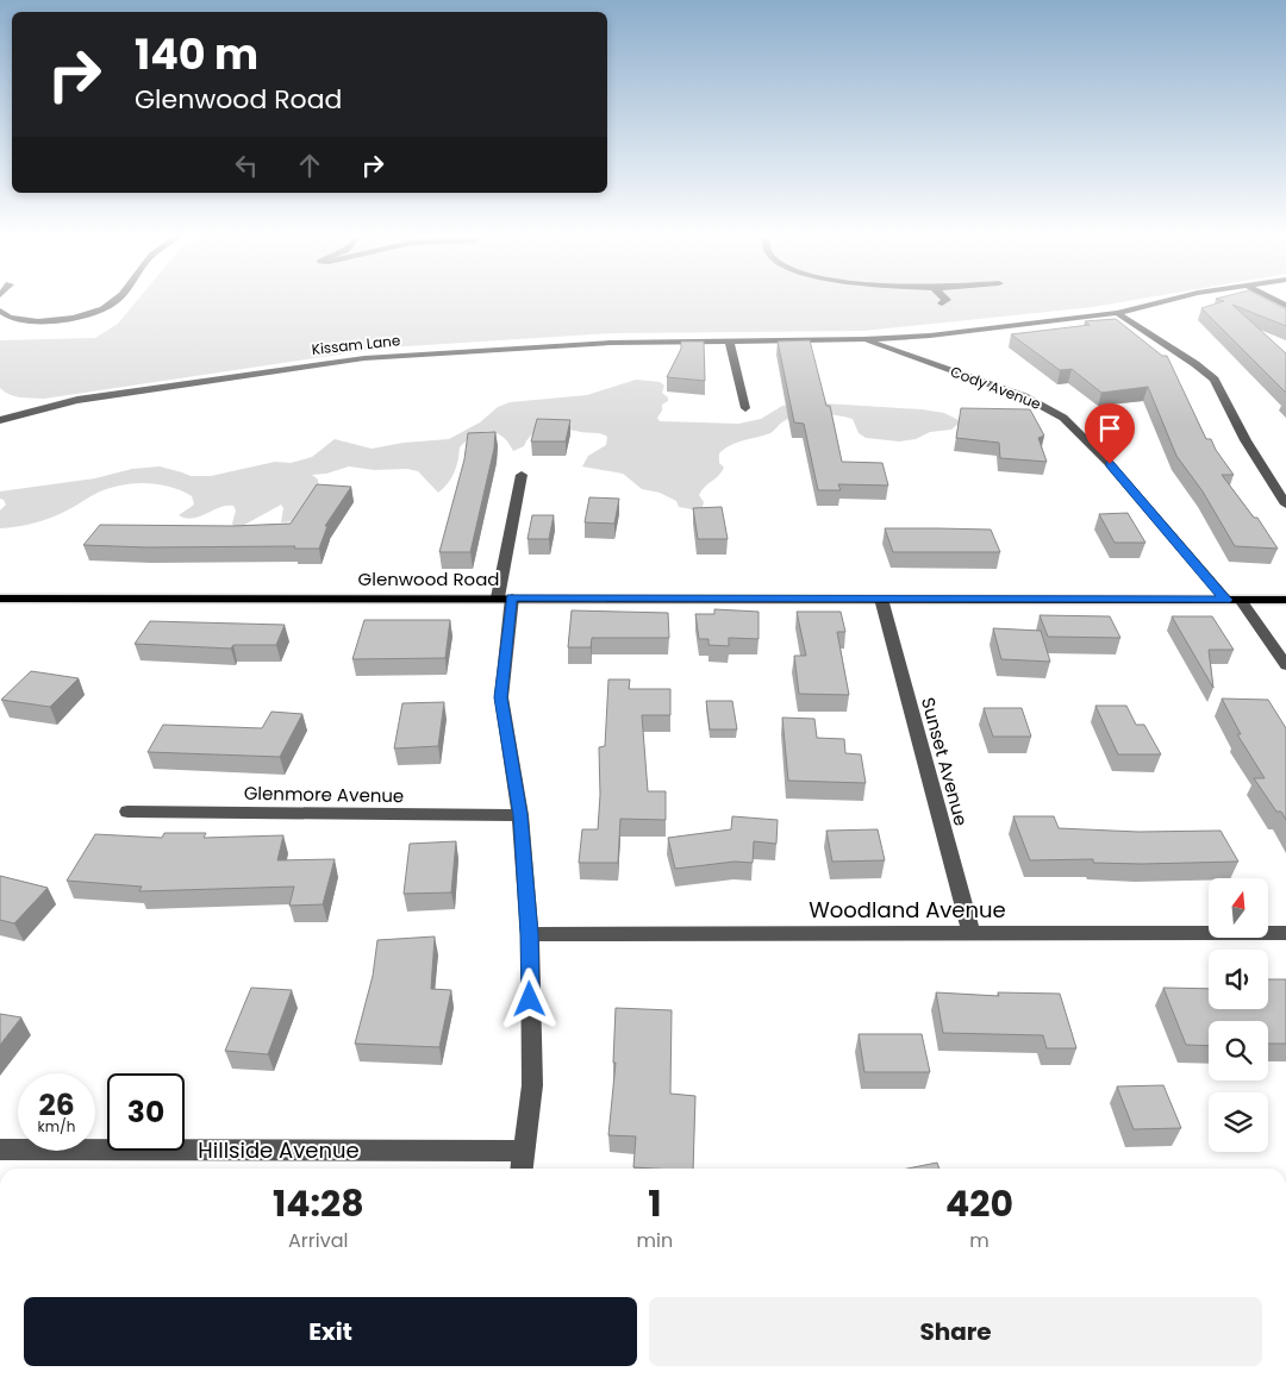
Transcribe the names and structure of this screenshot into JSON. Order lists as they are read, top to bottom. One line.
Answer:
{"streets":{"main road":["Glenwood Road"],"street":["Kissam Lane","Cody Avenue","Sunset Avenue","Glenmore Avenue","Woodland Avenue","Hillside Avenue"]},"crossings":[["Kissam Lane","Cody Avenue"],["Cody Avenue","Glenwood Road"],["Glenwood Road","Sunset Avenue"],["Sunset Avenue","Woodland Avenue"]],"north":"top","page":{"turn":["140 m","Glenwood Road"],"speed":"26 km/h","limit":"30","eta":["14:28","Arrival","1","min","420","m"],"buttons":["Exit","Share"]}}
